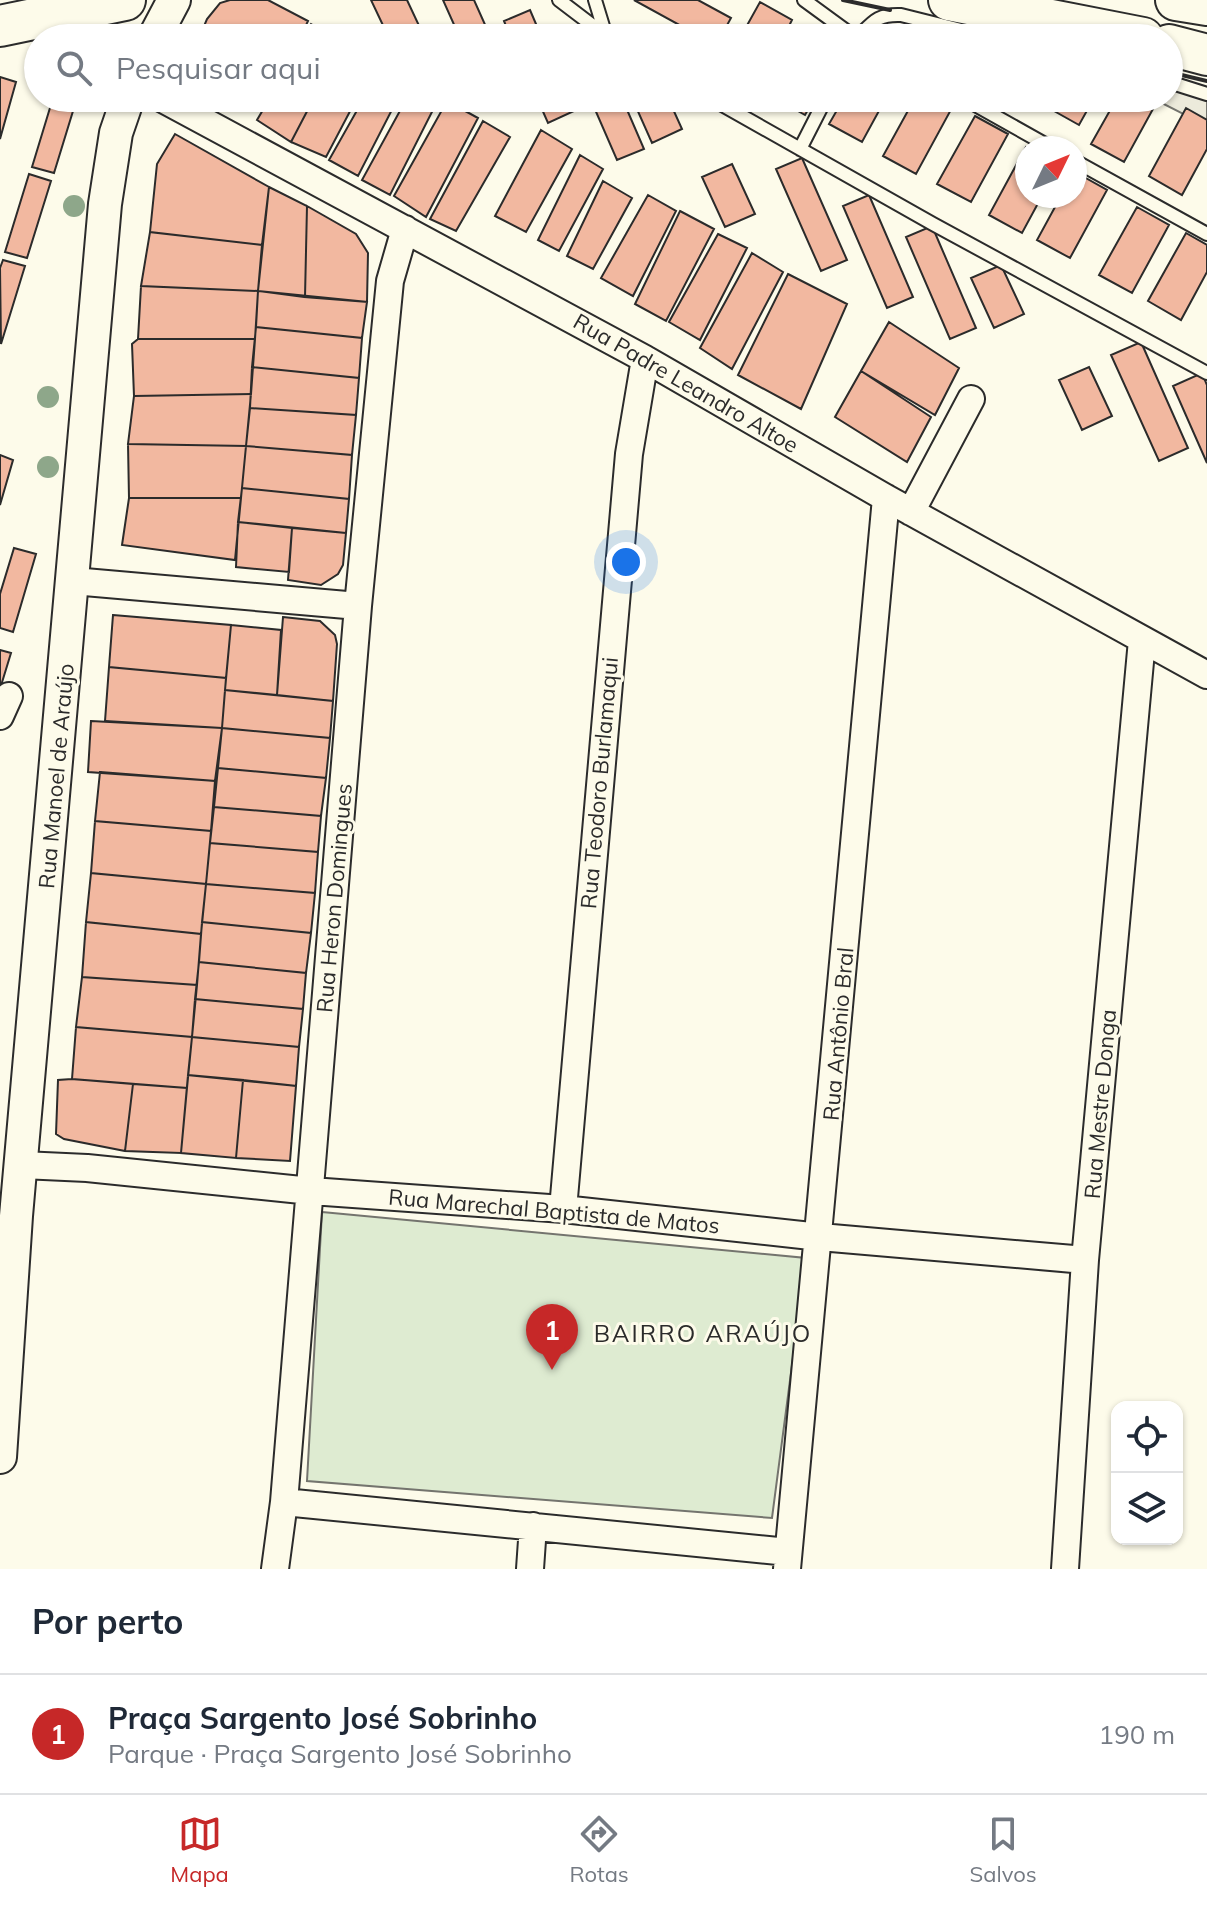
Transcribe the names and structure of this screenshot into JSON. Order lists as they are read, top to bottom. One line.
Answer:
{"streets":{"street":["Rua Padre Leandro Altoe","Rua Manoel de Araújo","Rua Teodoro Burlamaqui","Rua Heron Domingues","Rua Antônio Bral","Rua Mestre Donga","Rua Marechal Baptista de Matos"]},"crossings":[["Rua Padre Leandro Altoe","Rua Teodoro Burlamaqui"],["Rua Padre Leandro Altoe","Rua Heron Domingues"],["Rua Padre Leandro Altoe","Rua Antônio Bral"],["Rua Padre Leandro Altoe","Rua Mestre Donga"],["Rua Manoel de Araújo","Rua Marechal Baptista de Matos"],["Rua Teodoro Burlamaqui","Rua Marechal Baptista de Matos"],["Rua Heron Domingues","Rua Marechal Baptista de Matos"],["Rua Antônio Bral","Rua Marechal Baptista de Matos"],["Rua Mestre Donga","Rua Marechal Baptista de Matos"]],"districts":["BAIRRO ARAÚJO"],"north":"top right","page":{"search":"Pesquisar aqui","pins":"1","heading":"Por perto","list":[{"mark":"1","name":"Praça Sargento José Sobrinho","note":"Parque · Praça Sargento José Sobrinho","value":"190 m"}],"nav":["Mapa","Rotas","Salvos"]}}
